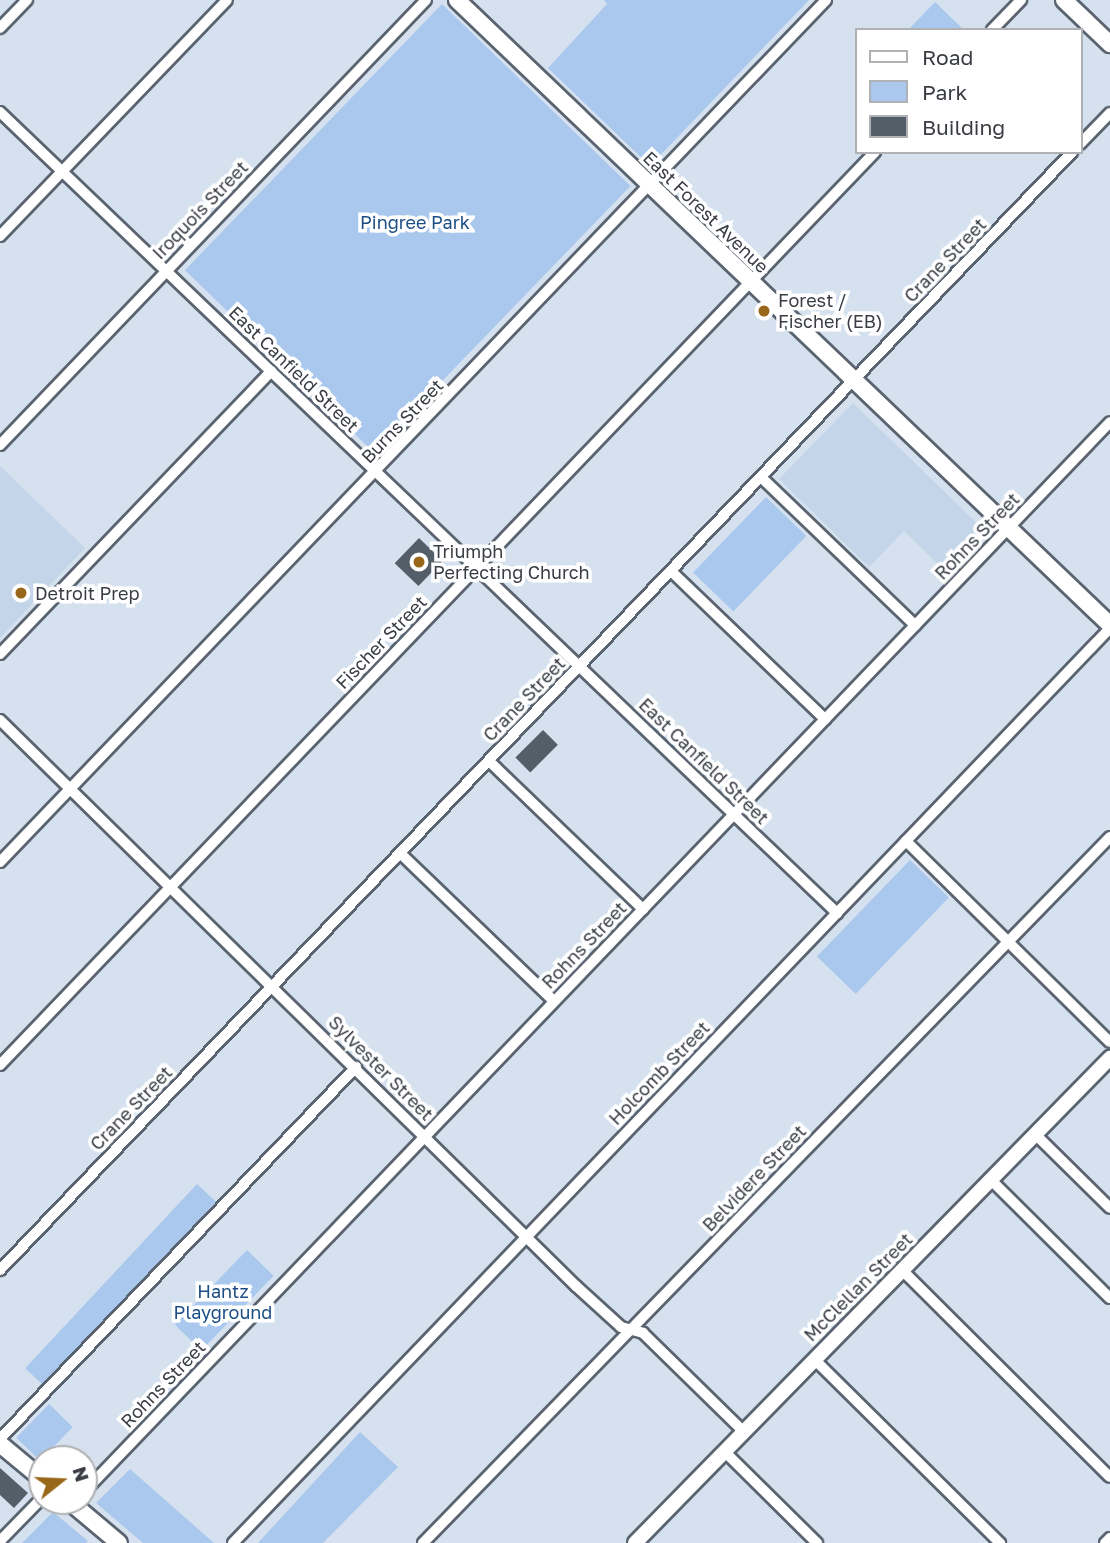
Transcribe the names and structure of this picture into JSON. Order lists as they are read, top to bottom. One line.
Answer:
{"streets":{"main road":["East Forest Avenue"],"street":["Iroquois Street","Crane Street","East Canfield Street","Burns Street","Rohns Street","Fischer Street","Sylvester Street","Holcomb Street","Belvidere Street","McClellan Street"]},"crossings":[["Iroquois Street","East Canfield Street"],["East Forest Avenue","Crane Street"],["East Forest Avenue","Burns Street"],["East Forest Avenue","Rohns Street"],["East Forest Avenue","Fischer Street"],["East Forest Avenue","Holcomb Street"],["Crane Street","East Canfield Street"],["Crane Street","Sylvester Street"],["East Canfield Street","Burns Street"],["East Canfield Street","Rohns Street"],["East Canfield Street","Fischer Street"],["East Canfield Street","Holcomb Street"],["Burns Street","Sylvester Street"],["Rohns Street","Sylvester Street"],["Fischer Street","Sylvester Street"],["Sylvester Street","Holcomb Street"],["Sylvester Street","Belvidere Street"],["Sylvester Street","McClellan Street"]],"parks":["Pingree Park","Hantz Playground"],"places":["Forest / Fischer (EB)","Triumph Perfecting Church","Detroit Prep"],"legend":["Road","Park","Building"],"north":"right"}
